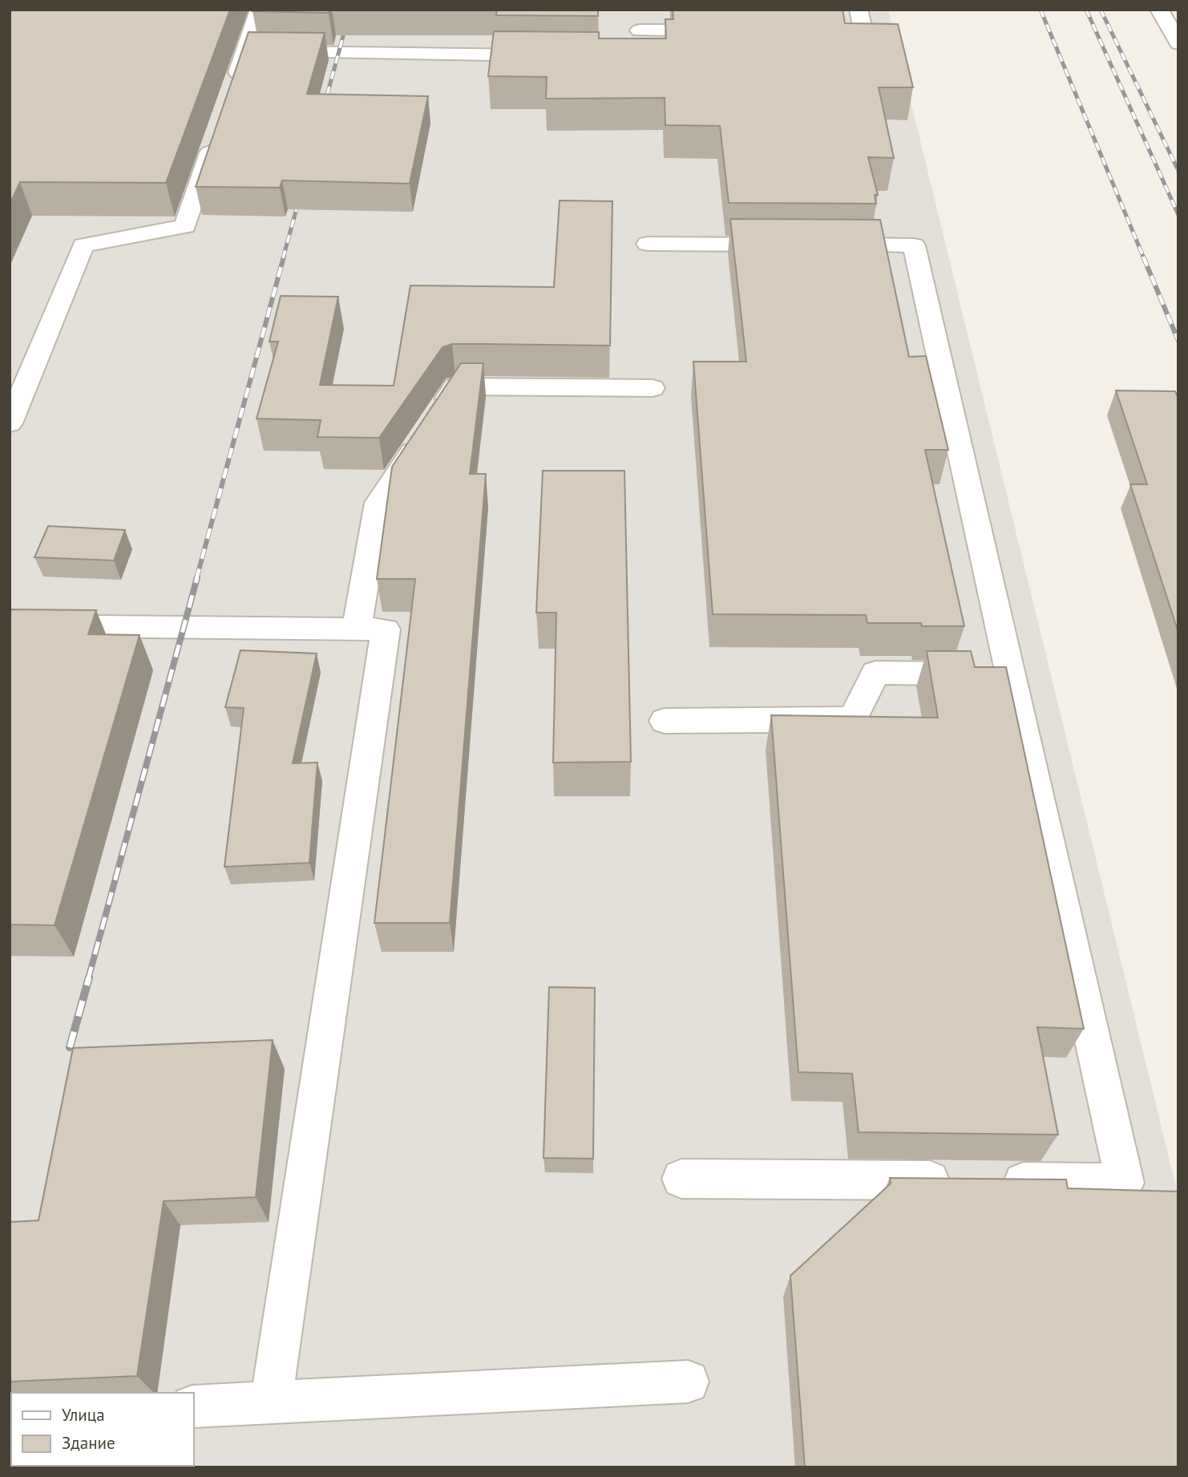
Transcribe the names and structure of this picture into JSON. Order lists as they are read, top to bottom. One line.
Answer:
{"legend":["Улица","Здание"]}
